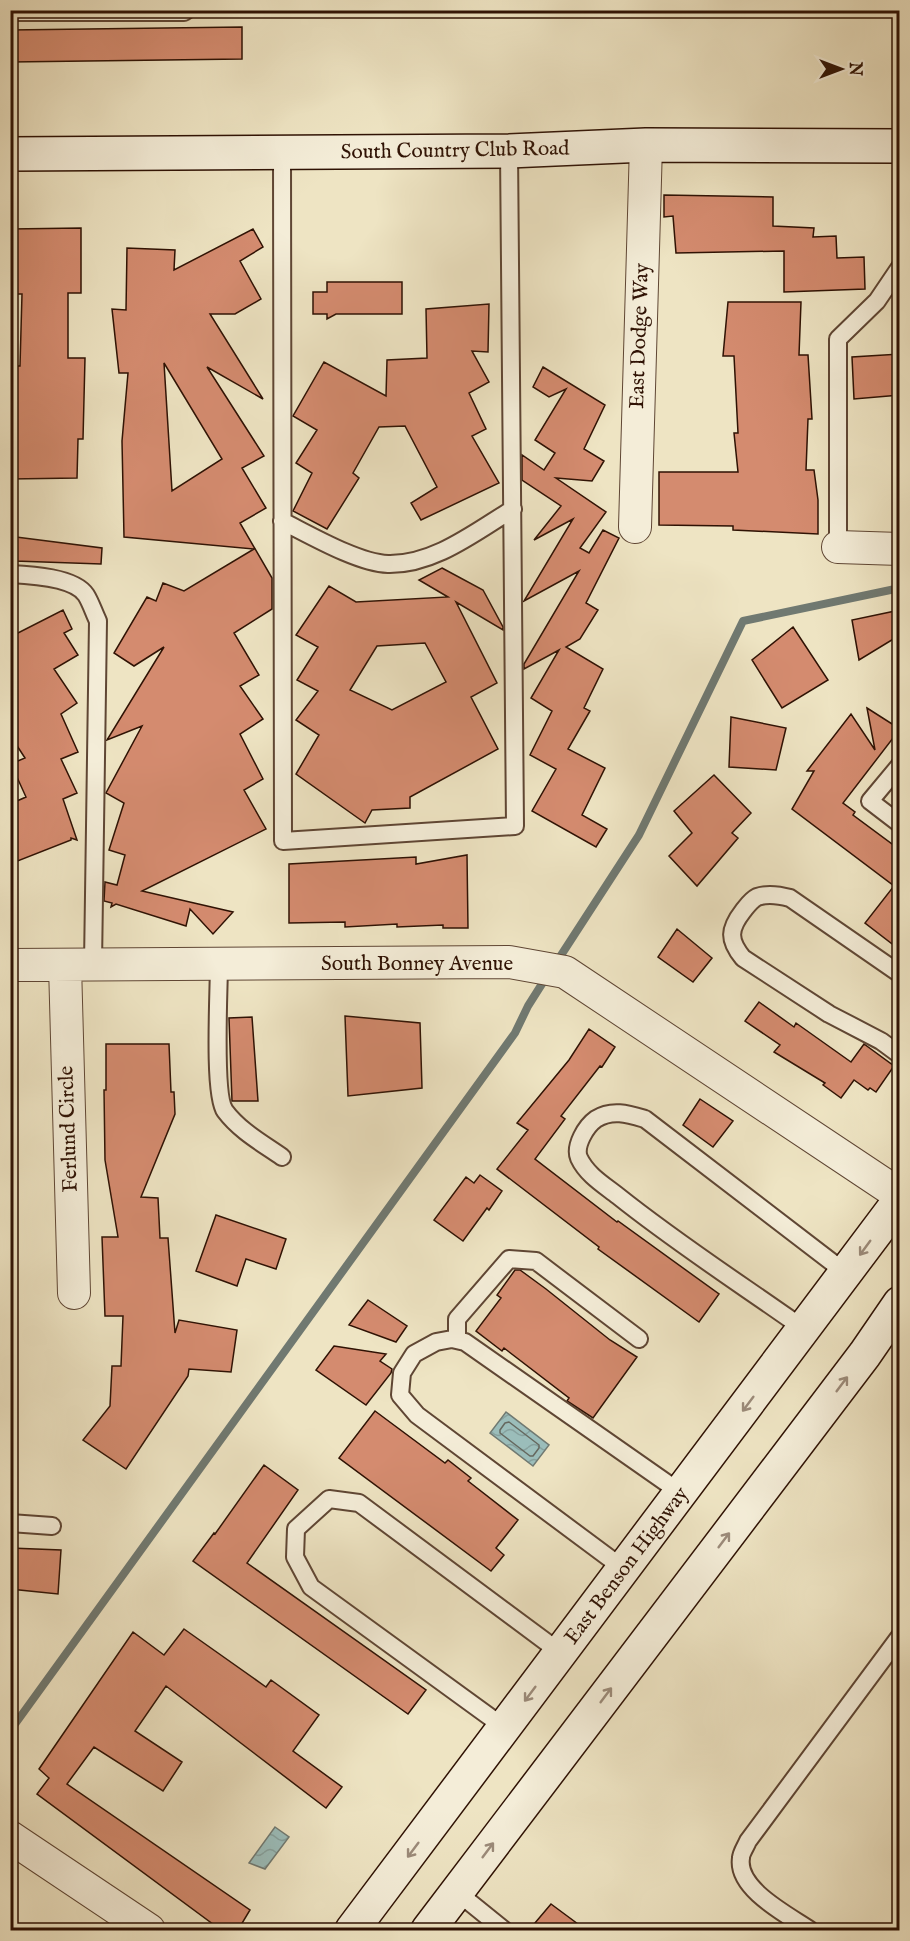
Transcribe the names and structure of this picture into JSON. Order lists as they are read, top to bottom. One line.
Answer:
{"streets":{"main road":["South Country Club Road","East Benson Highway"],"street":["East Dodge Way","South Bonney Avenue","Ferlund Circle"]},"crossings":[["South Country Club Road","East Dodge Way"],["South Bonney Avenue","Ferlund Circle"]],"north":"right"}
